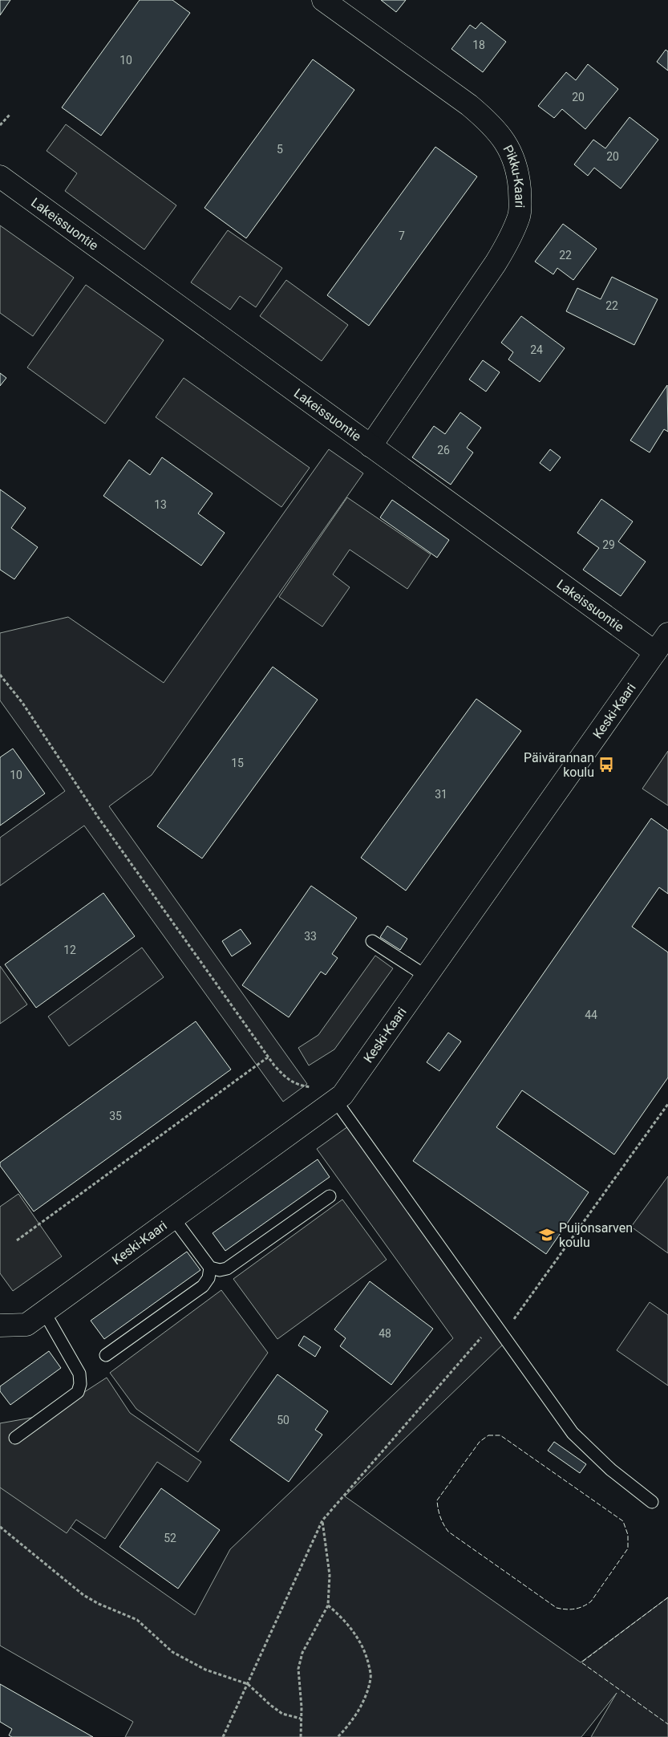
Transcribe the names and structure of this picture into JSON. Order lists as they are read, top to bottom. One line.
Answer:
{"streets":{"street":["Pikku-Kaari","Lakeissuontie","Keski-Kaari"]},"crossings":[["Pikku-Kaari","Lakeissuontie"],["Lakeissuontie","Keski-Kaari"]],"places":{"bus stop":["Päivärannan koulu"],"school or university":["Puijonsarven koulu"]},"house_numbers":["18","10","20","5","20","7","22","22","24","26","13","29","15","10","31","33","12","44","35","48","50","52"]}
